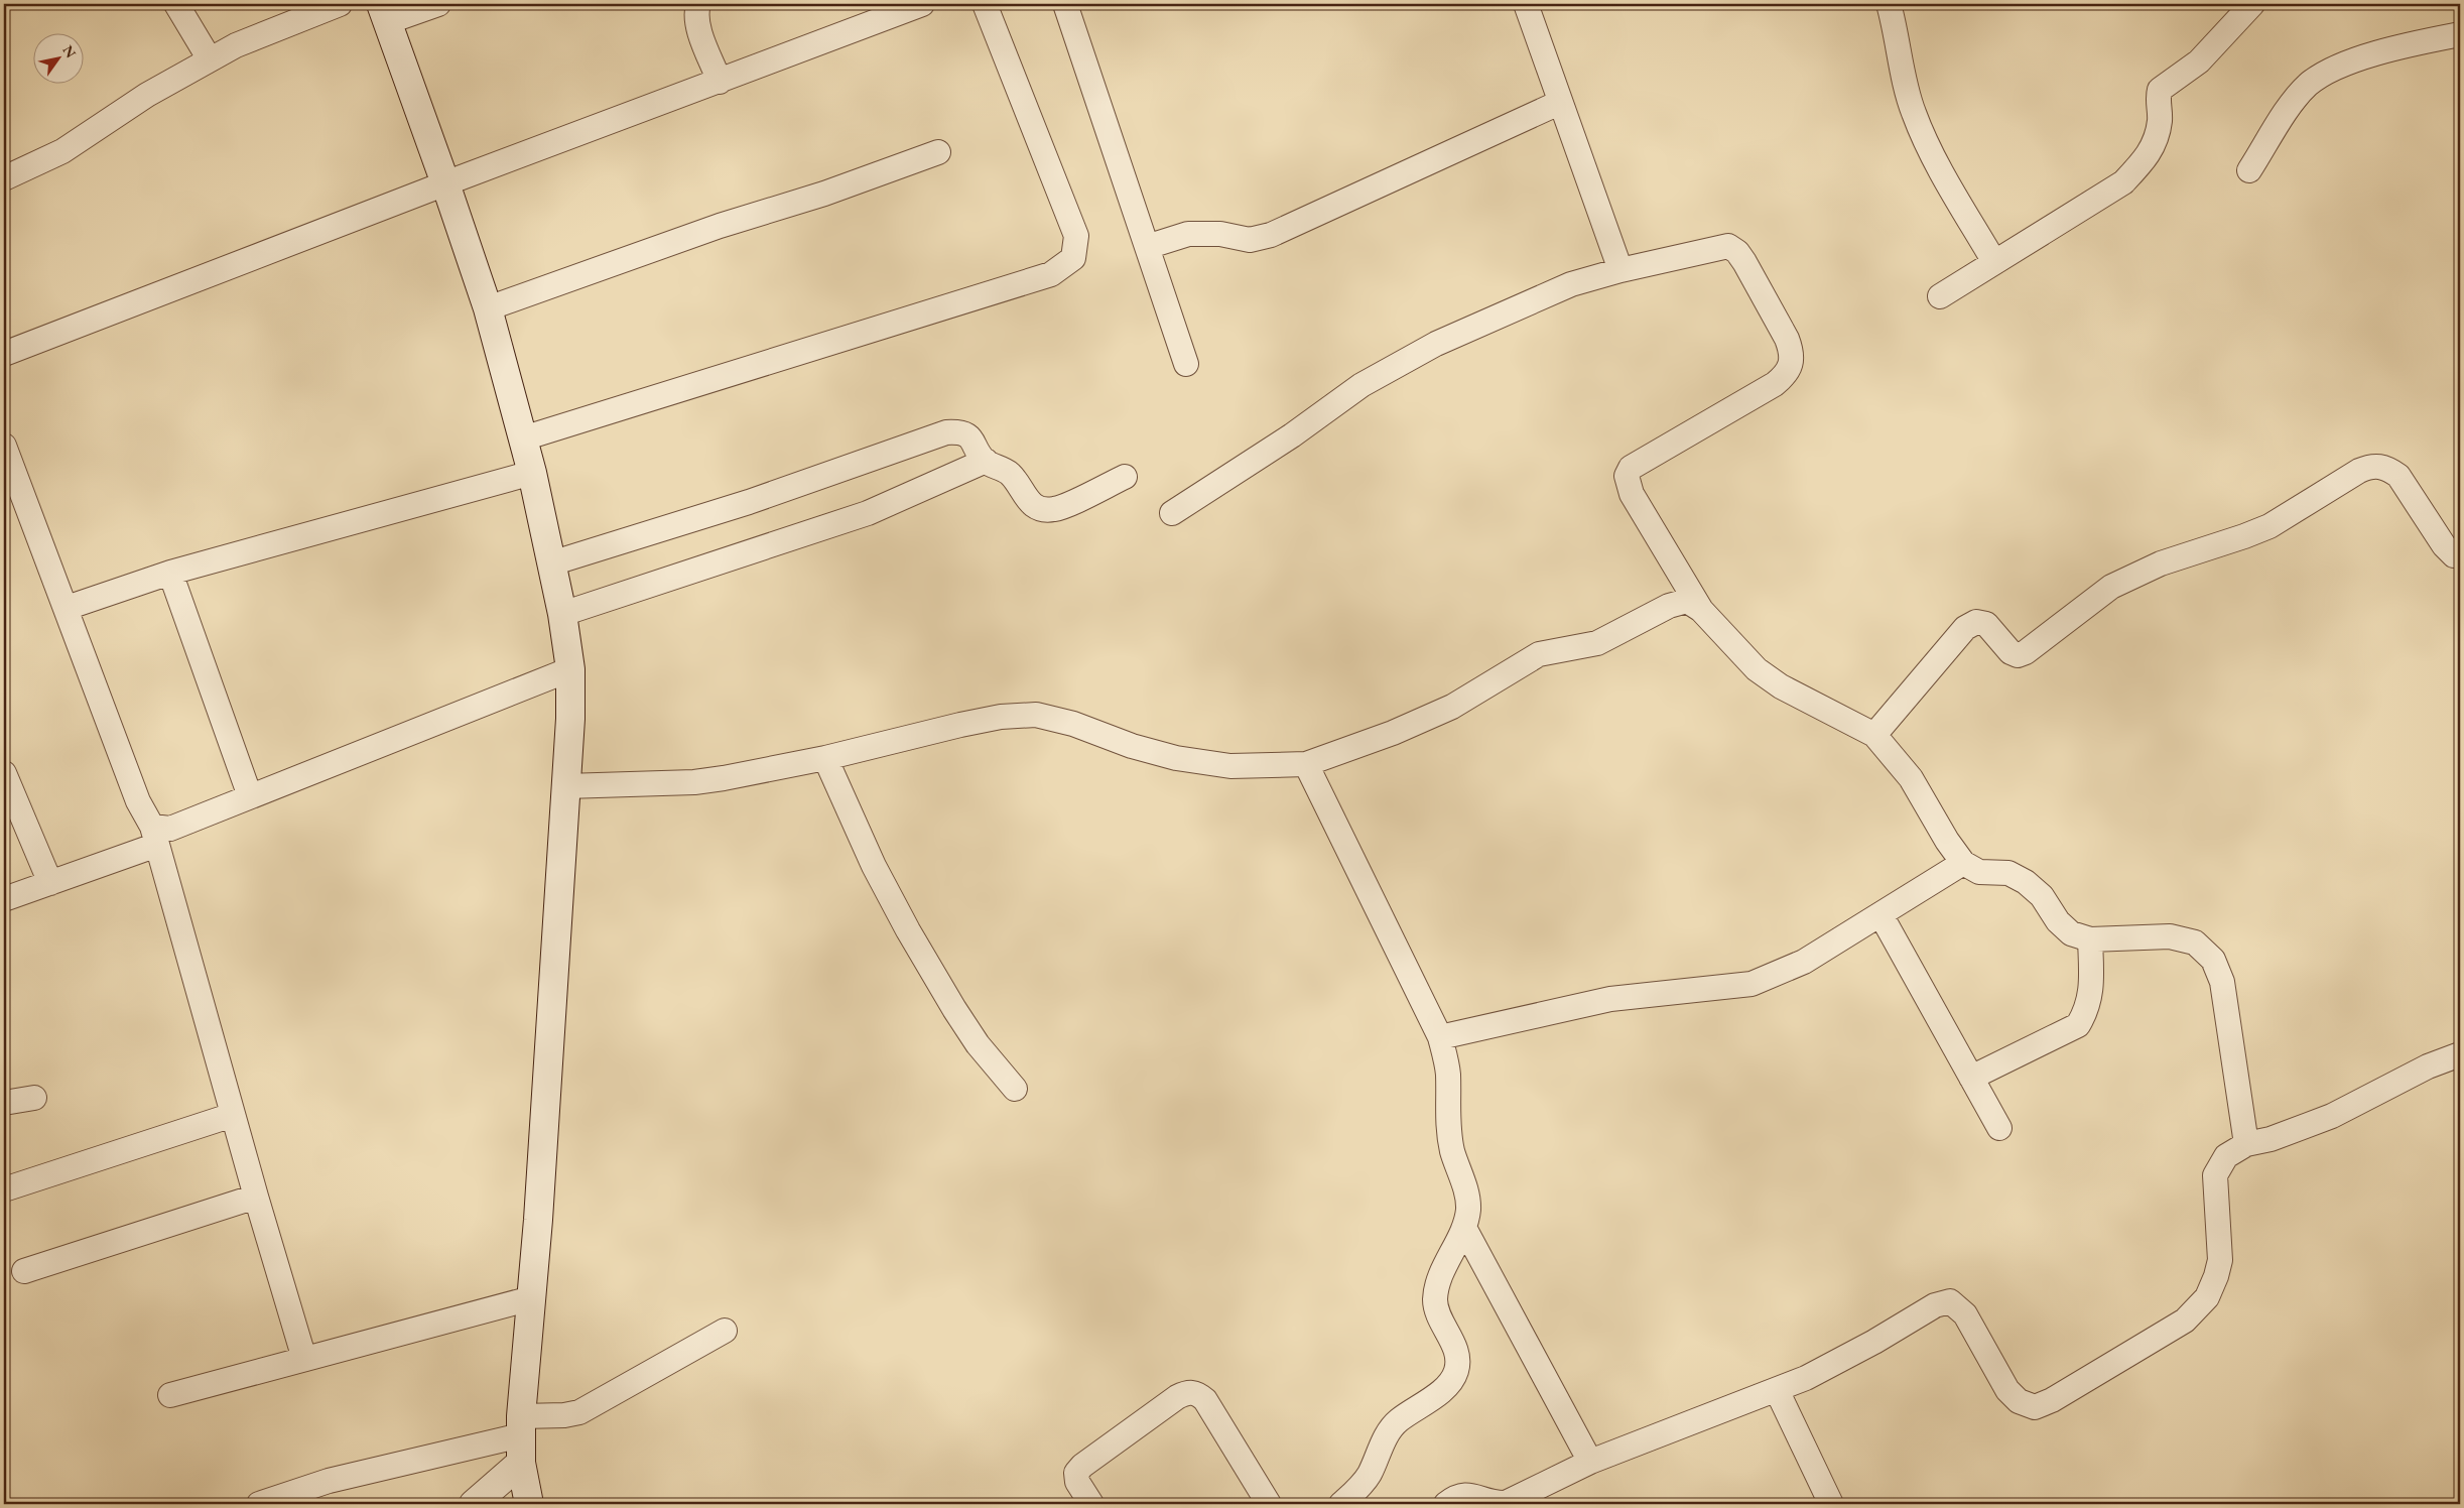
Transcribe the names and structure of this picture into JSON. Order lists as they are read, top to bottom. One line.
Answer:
{"north":"top right"}
